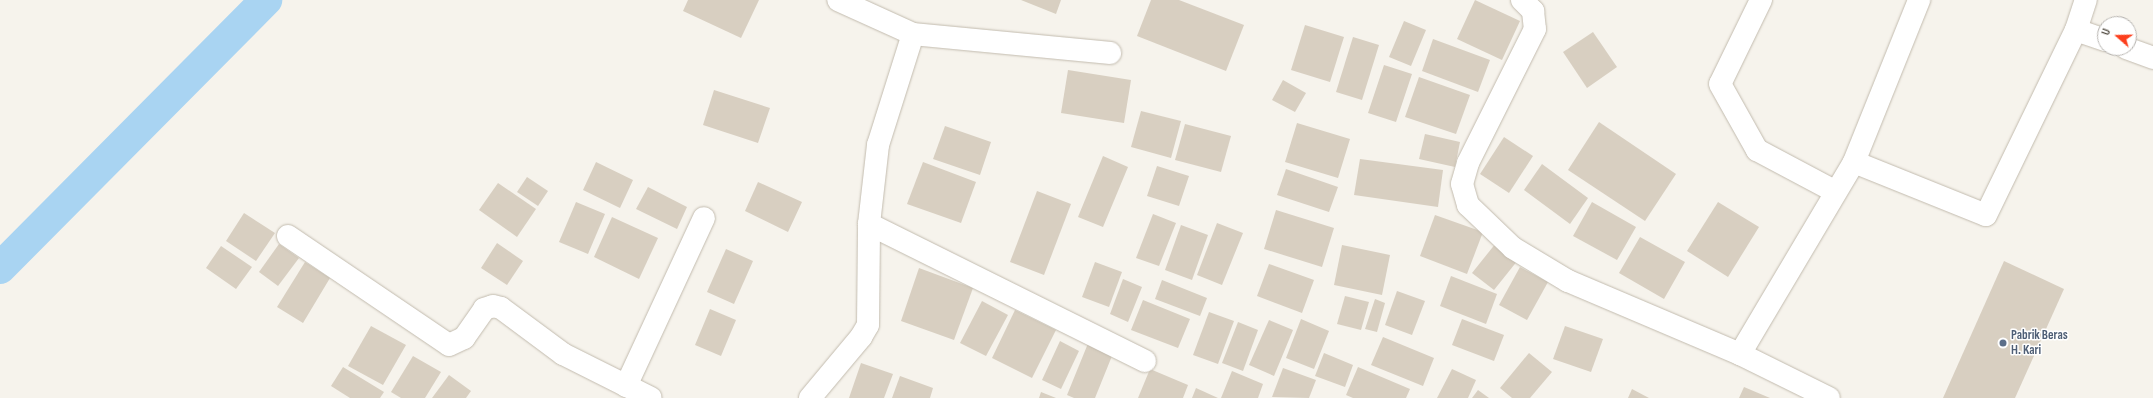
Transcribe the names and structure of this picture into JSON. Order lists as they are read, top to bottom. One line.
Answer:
{"places":["Pabrik Beras H. Kari"],"north":"left"}
